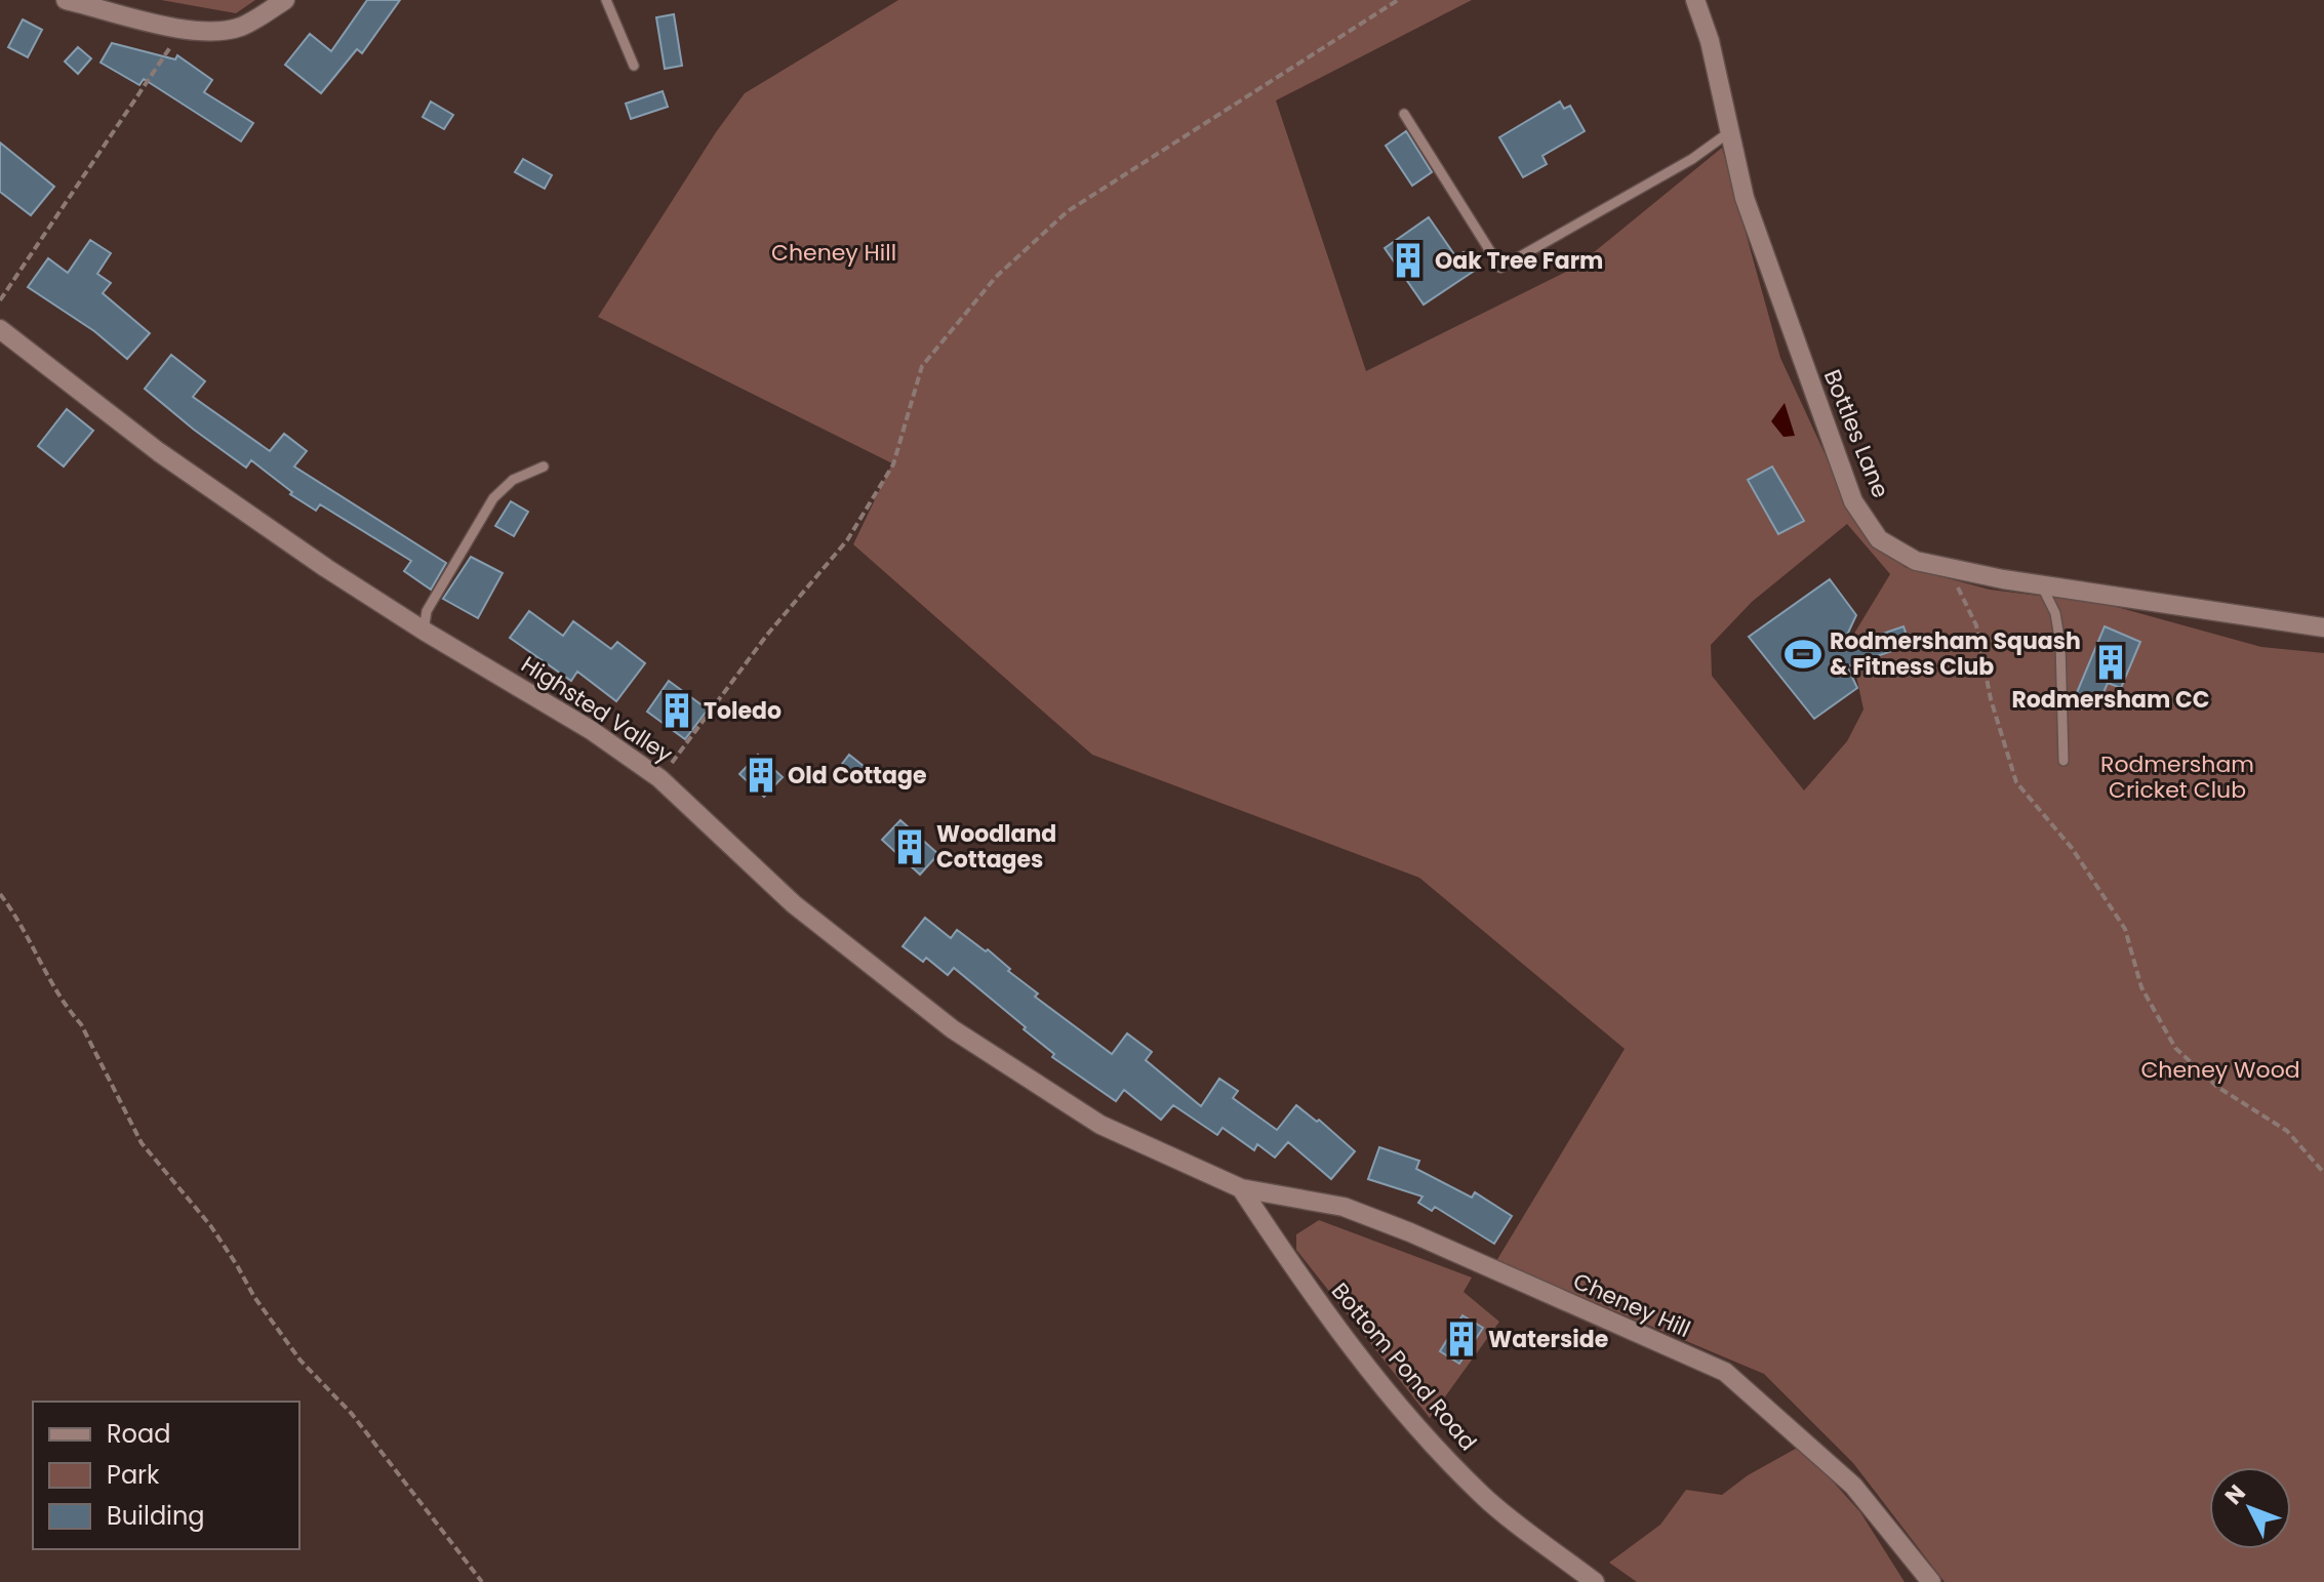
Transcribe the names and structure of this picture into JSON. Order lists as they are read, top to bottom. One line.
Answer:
{"streets":{"street":["Bottles Lane","Highsted Valley","Cheney Hill","Bottom Pond Road"]},"crossings":[["Highsted Valley","Cheney Hill"],["Highsted Valley","Bottom Pond Road"],["Cheney Hill","Bottom Pond Road"]],"parks":["Cheney Hill","Rodmersham Cricket Club","Cheney Wood"],"places":{"building":["Oak Tree Farm","Rodmersham CC","Toledo","Old Cottage","Woodland Cottages","Waterside"],"sports":["Rodmersham Squash & Fitness Club"]},"legend":["Road","Park","Building"],"north":"top left"}
